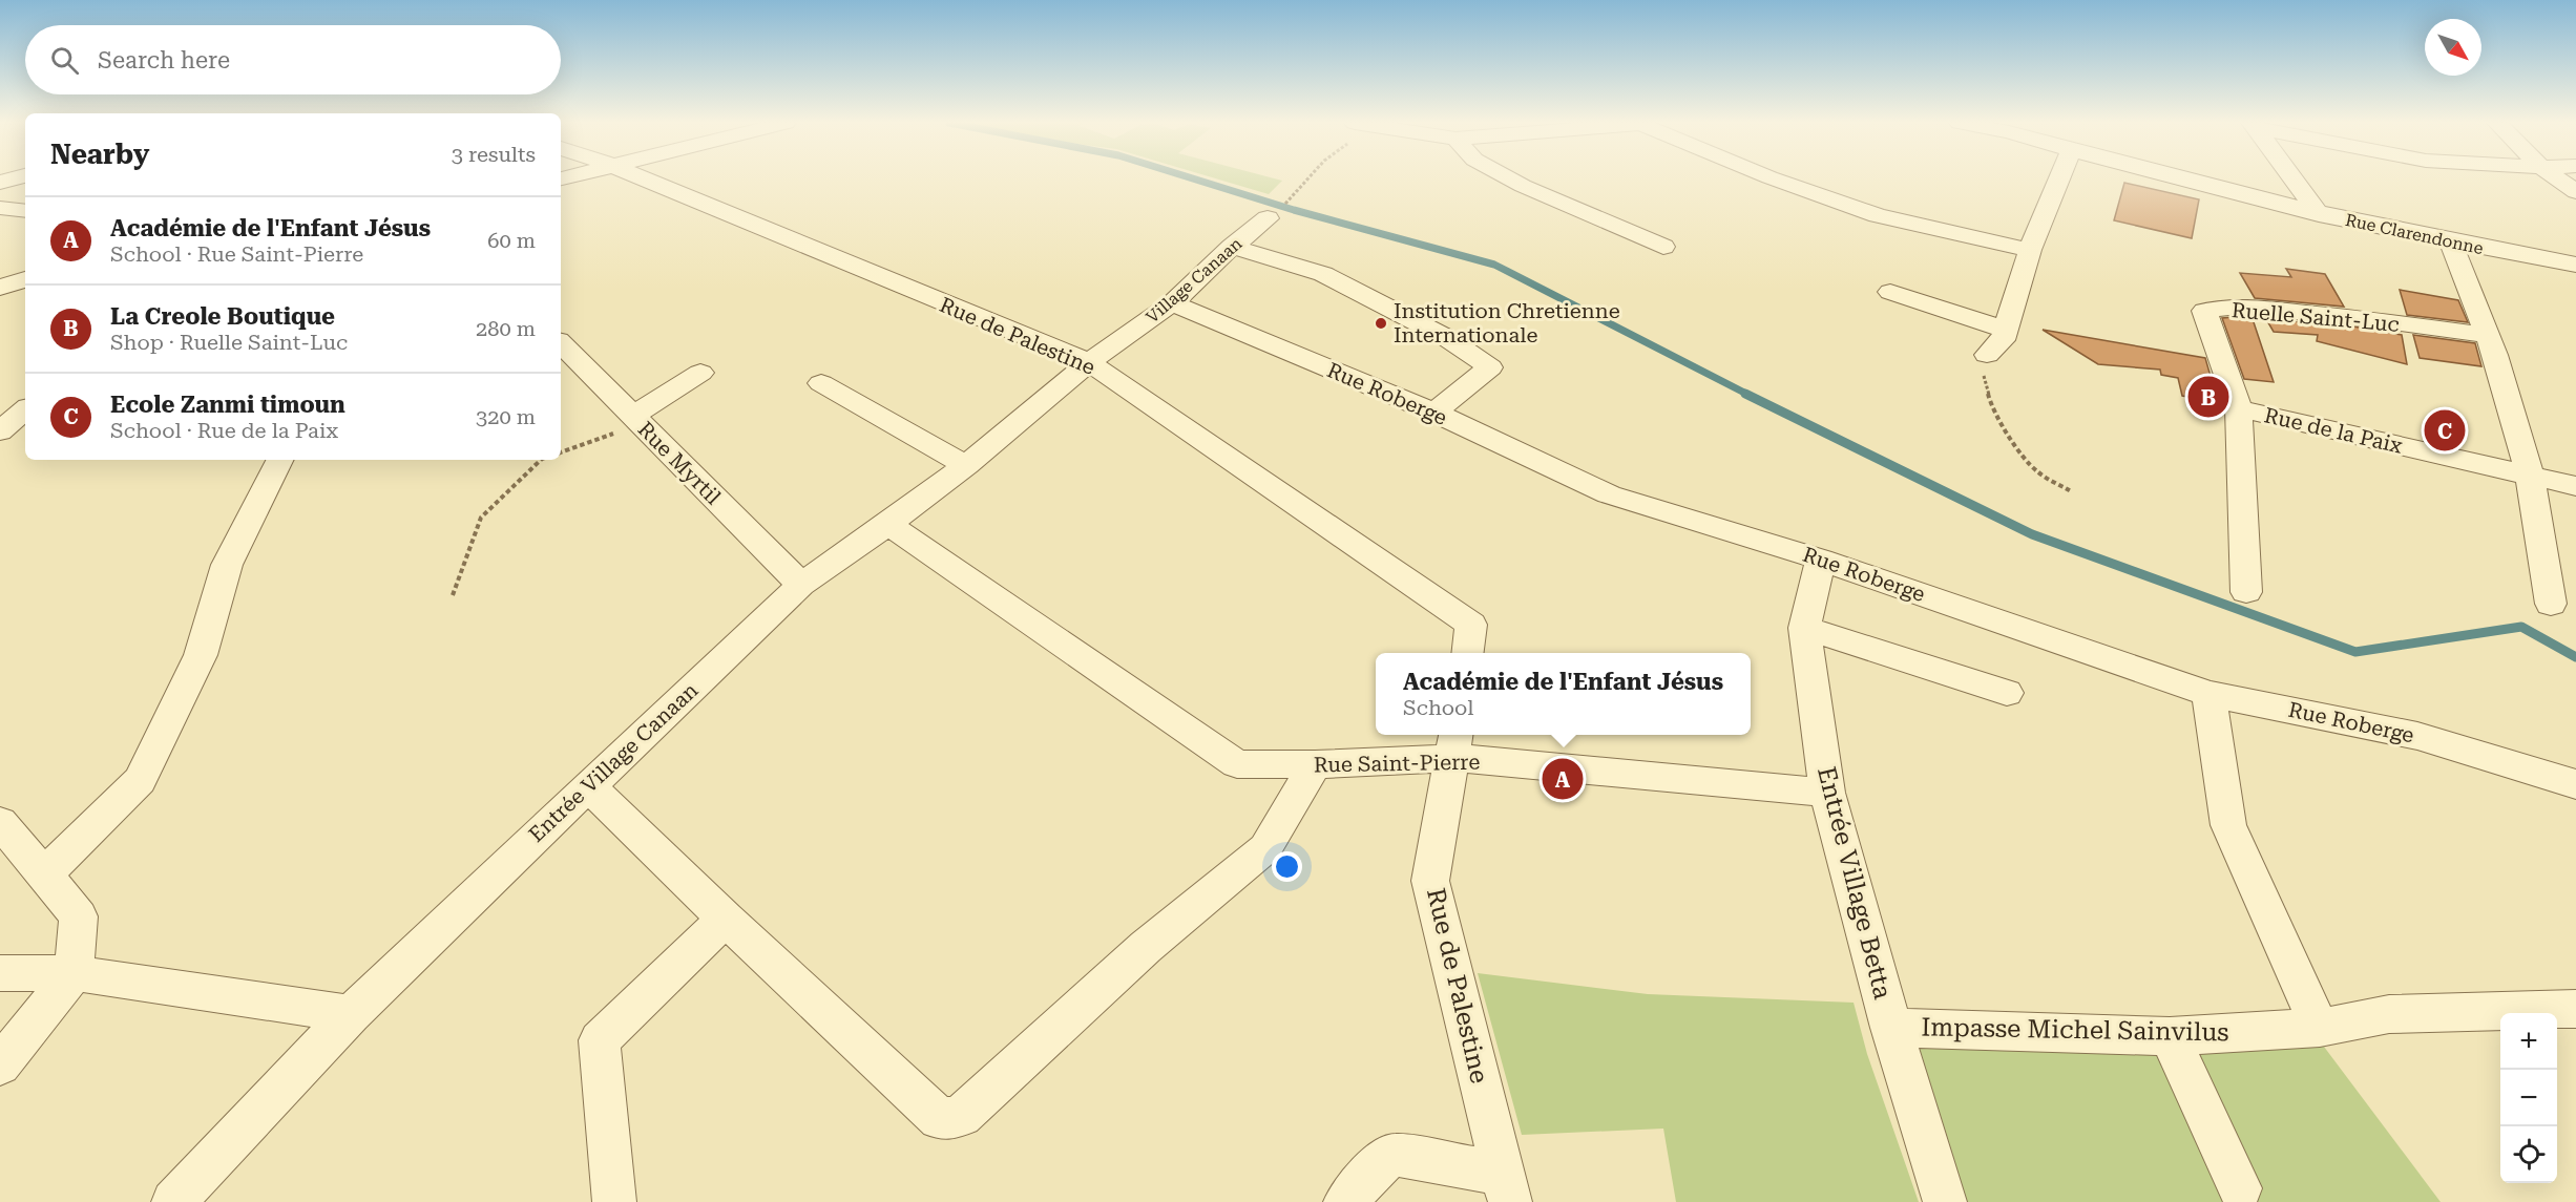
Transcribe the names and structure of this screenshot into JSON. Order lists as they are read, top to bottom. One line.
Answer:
{"streets":{"street":["Rue Clarendonne","Village Canaan","Ruelle Saint-Luc","Rue de Palestine","Rue Roberge","Rue de la Paix","Rue Myrtil","Entrée Village Canaan","Rue Saint-Pierre","Entrée Village Betta","Impasse Michel Sainvilus"]},"crossings":[["Village Canaan","Rue de Palestine"],["Village Canaan","Rue Roberge"],["Village Canaan","Entrée Village Canaan"],["Ruelle Saint-Luc","Rue de la Paix"],["Rue de Palestine","Entrée Village Canaan"],["Rue de Palestine","Rue Saint-Pierre"],["Rue Roberge","Entrée Village Betta"],["Rue Myrtil","Entrée Village Canaan"],["Entrée Village Canaan","Rue Saint-Pierre"],["Rue Saint-Pierre","Entrée Village Betta"],["Entrée Village Betta","Impasse Michel Sainvilus"]],"places":["Institution Chretienne Internationale"],"north":"bottom right","page":{"search":"Search here","heading":["Nearby","3 results"],"list":[{"mark":"A","name":"Académie de l'Enfant Jésus","note":"School · Rue Saint-Pierre","value":"60 m"},{"mark":"B","name":"La Creole Boutique","note":"Shop · Ruelle Saint-Luc","value":"280 m"},{"mark":"C","name":"Ecole Zanmi timoun","note":"School · Rue de la Paix","value":"320 m"}],"pins":["B","C","A"],"popup":["Académie de l'Enfant Jésus","School"],"map_buttons":["+","−"]}}
